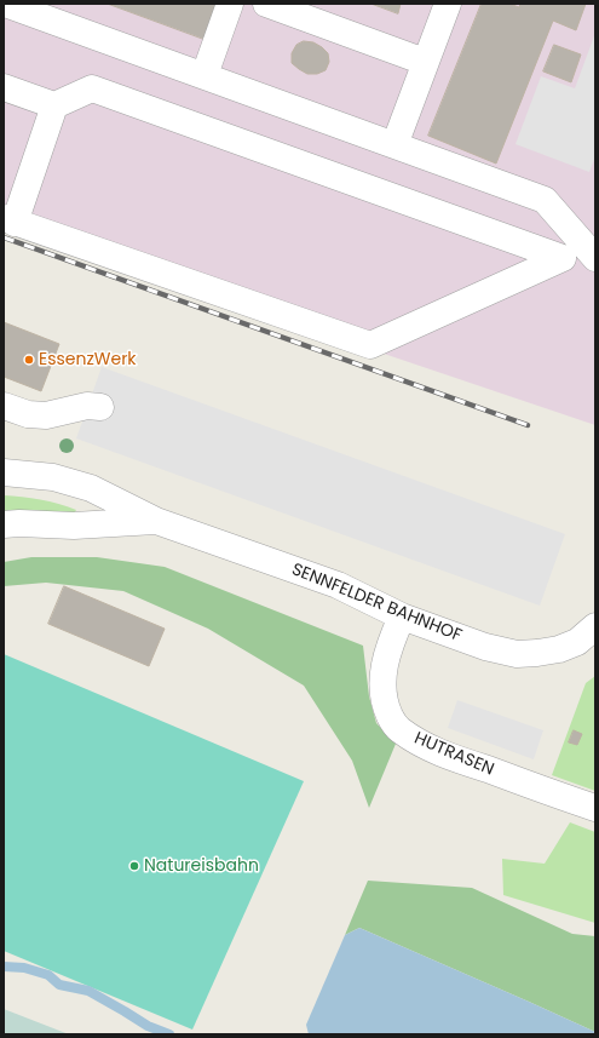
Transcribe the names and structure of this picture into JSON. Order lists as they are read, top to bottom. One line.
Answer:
{"streets":{"street":["SENNFELDER BAHNHOF","HUTRASEN"]},"crossings":[["SENNFELDER BAHNHOF","HUTRASEN"]],"places":["EssenzWerk","Natureisbahn"]}
